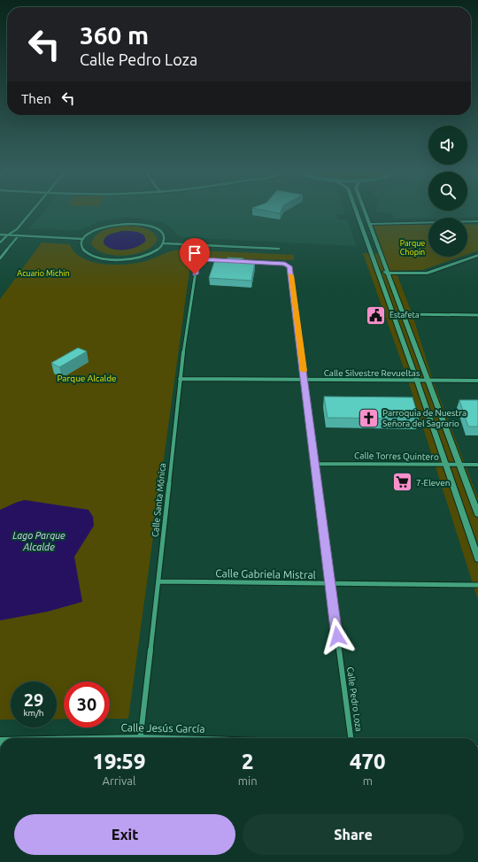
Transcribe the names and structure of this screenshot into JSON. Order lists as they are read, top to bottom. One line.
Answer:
{"streets":{"street":["Calle Silvestre Revueltas","Calle Torres Quintero","Calle Santa Mónica","Calle Gabriela Mistral","Calle Pedro Loza"]},"crossings":[["Calle Silvestre Revueltas","Calle Santa Mónica"],["Calle Silvestre Revueltas","Calle Pedro Loza"],["Calle Torres Quintero","Calle Pedro Loza"],["Calle Santa Mónica","Calle Gabriela Mistral"],["Calle Gabriela Mistral","Calle Pedro Loza"]],"water":["Lago Parque Alcalde"],"parks":["Parque Chopin","Acuario Michin","Parque Alcalde"],"places":{"public building":["Estafeta"],"church":["Parroquia de Nuestra Señora del Sagrario"],"supermarket":["7-Eleven"]},"page":{"turn":["360 m","Calle Pedro Loza"],"then":"Then","speed":"29 km/h","limit":"30","eta":["19:59","Arrival","2","min","470","m"],"buttons":["Exit","Share"]}}
